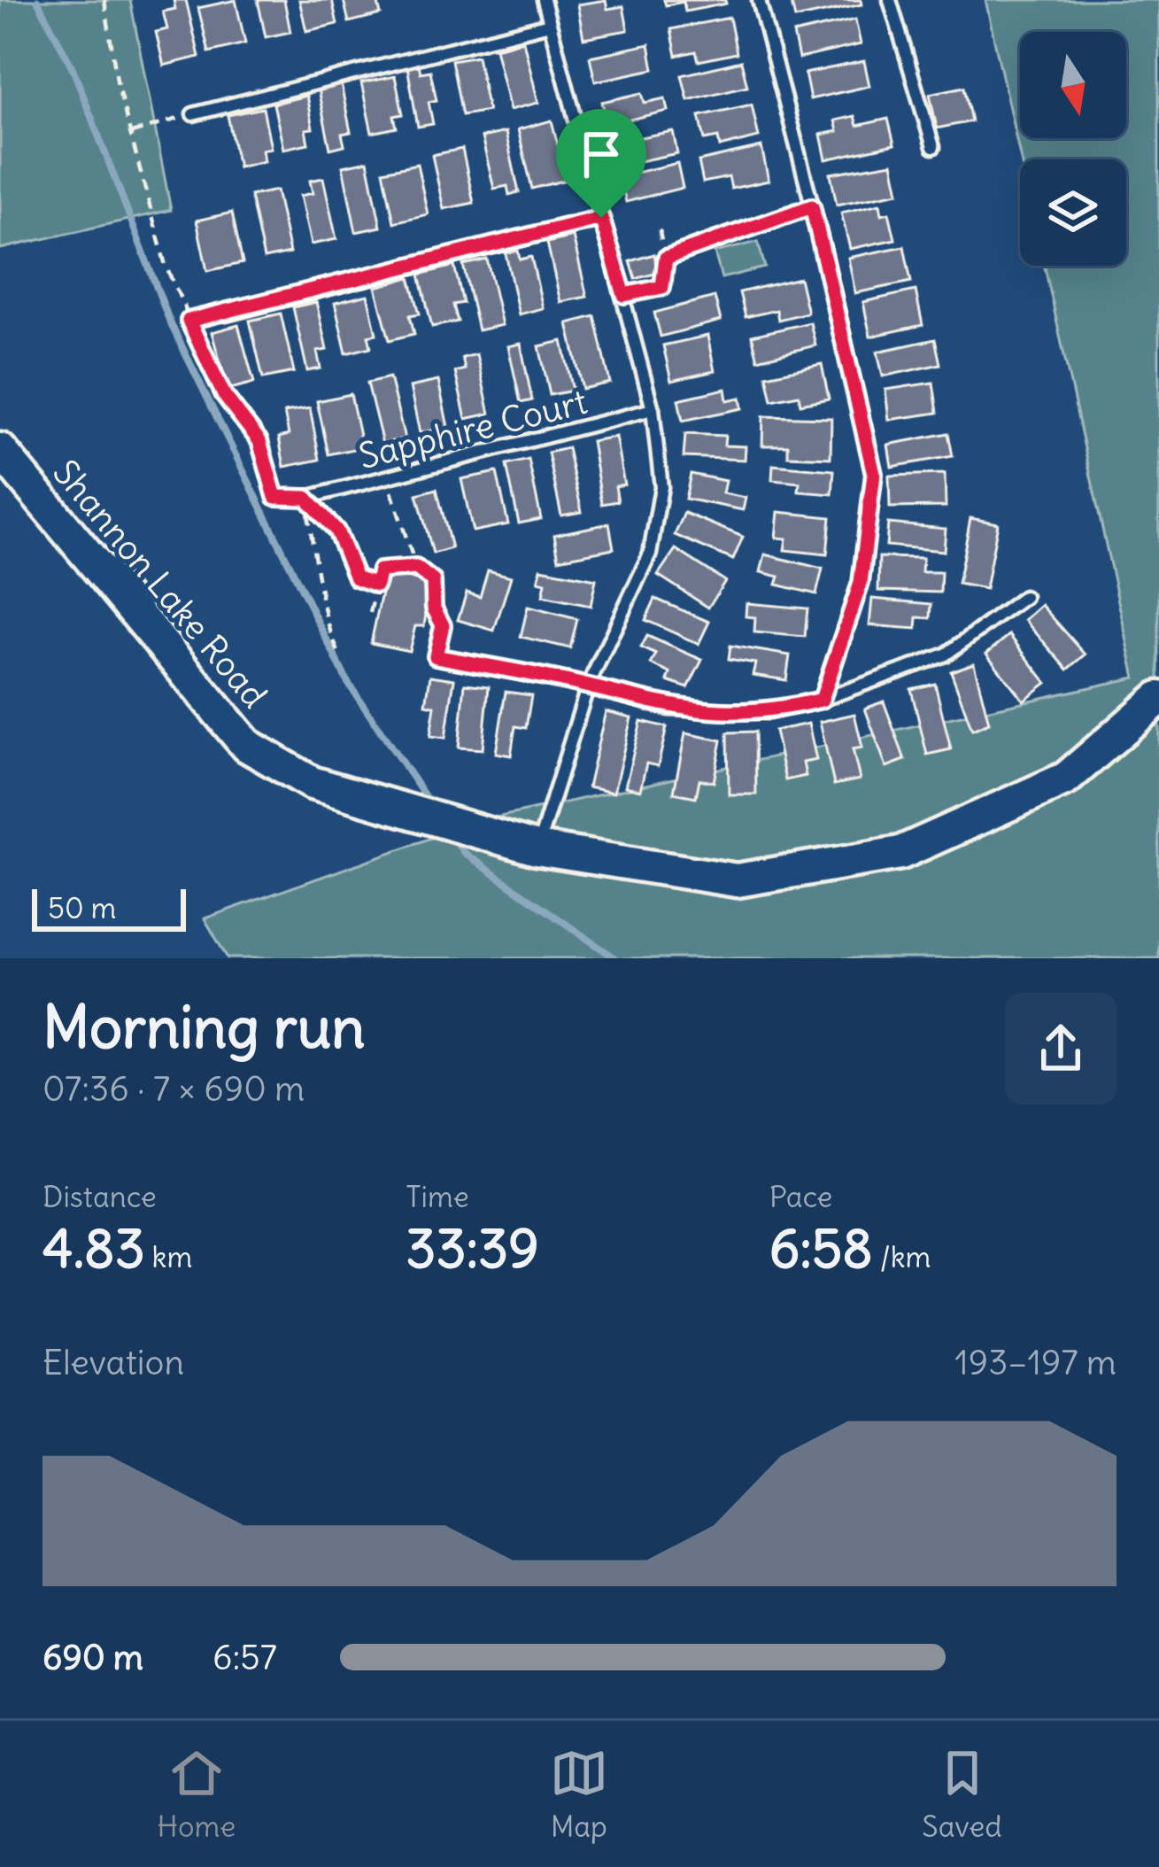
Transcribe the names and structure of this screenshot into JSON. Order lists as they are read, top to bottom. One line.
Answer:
{"streets":{"main road":["Shannon Lake Road"],"lane":["Sapphire Court"]},"scale_bar":"50 m","north":"bottom","page":{"scale":"50 m","heading":["Morning run","07:36 · 7 × 690 m"],"stats":[["Distance","4.83 km"],["Time","33:39"],["Pace","6:58 /km"]],"chart":["Elevation","193–197 m"],"list":[{"name":"690 m","note":"6:57"}],"tabs":["Home","Map","Saved"]}}
